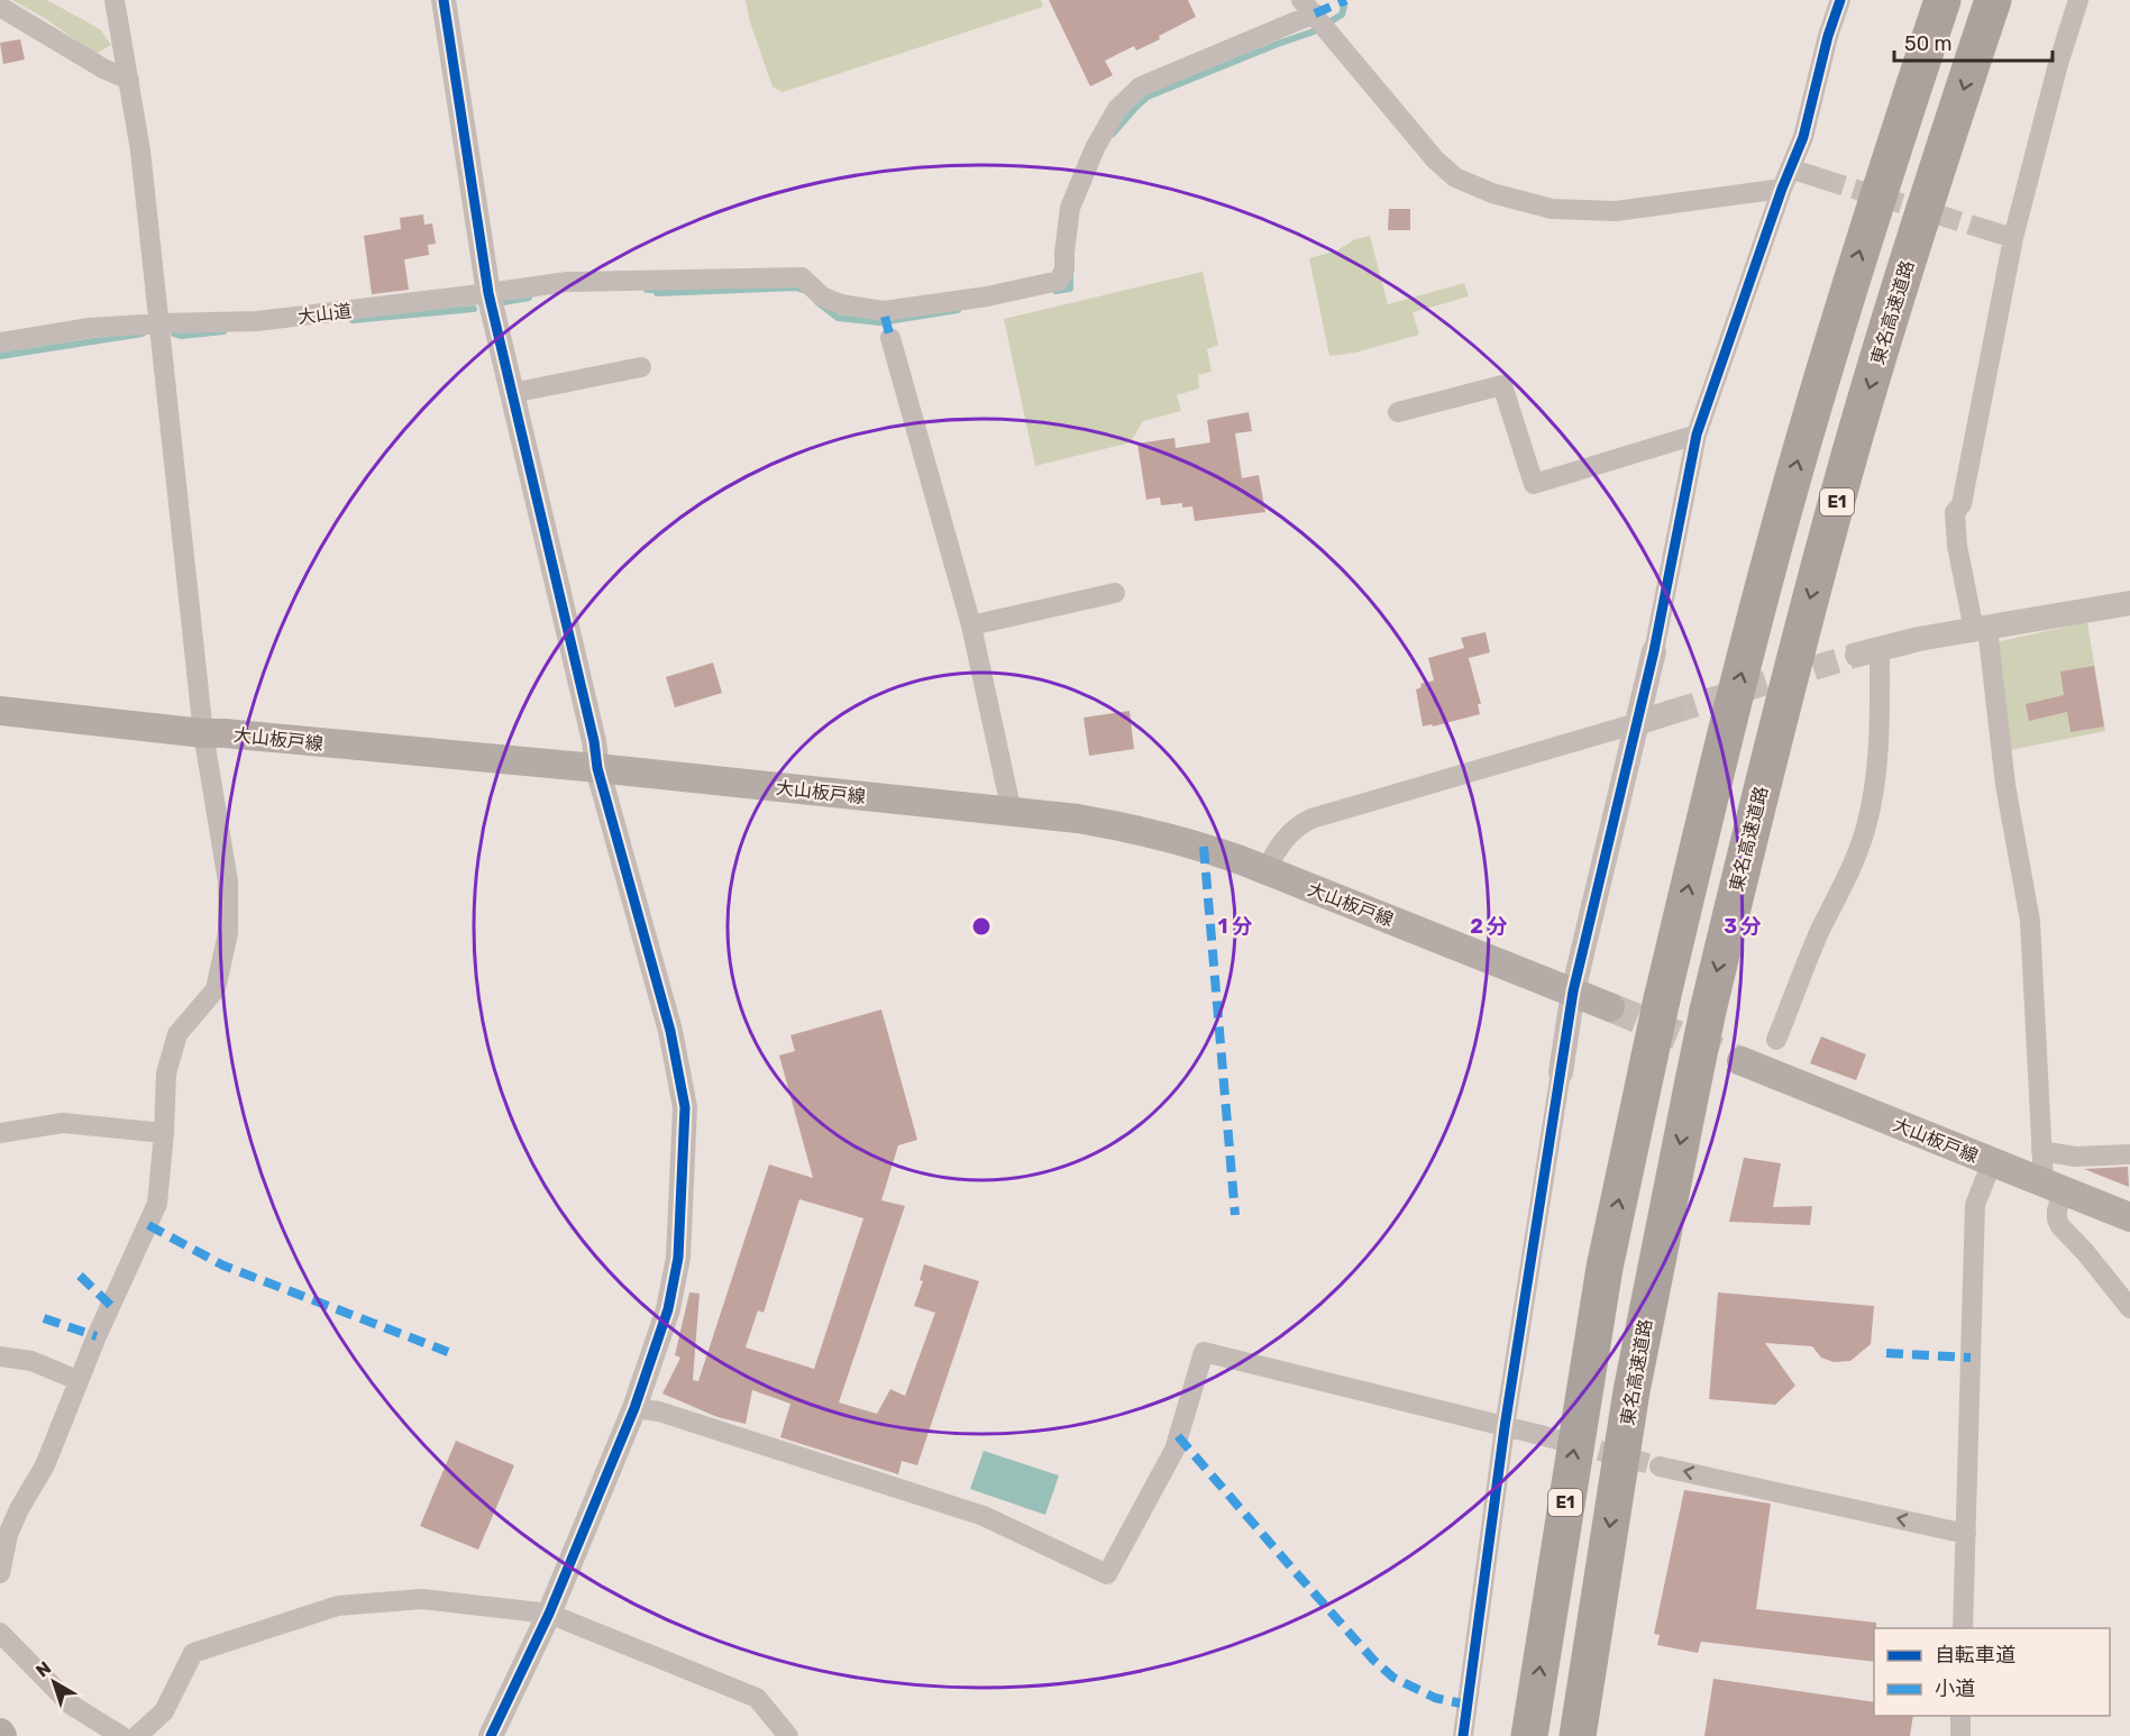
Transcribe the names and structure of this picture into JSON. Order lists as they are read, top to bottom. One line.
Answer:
{"streets":{"highway":["東名高速道路","E1"],"main road":["大山板戸線"],"street":["大山道"]},"legend":["自転車道","小道"],"scale_bar":"50 m","north":"top left","rings":["1 分","2 分","3 分"]}
